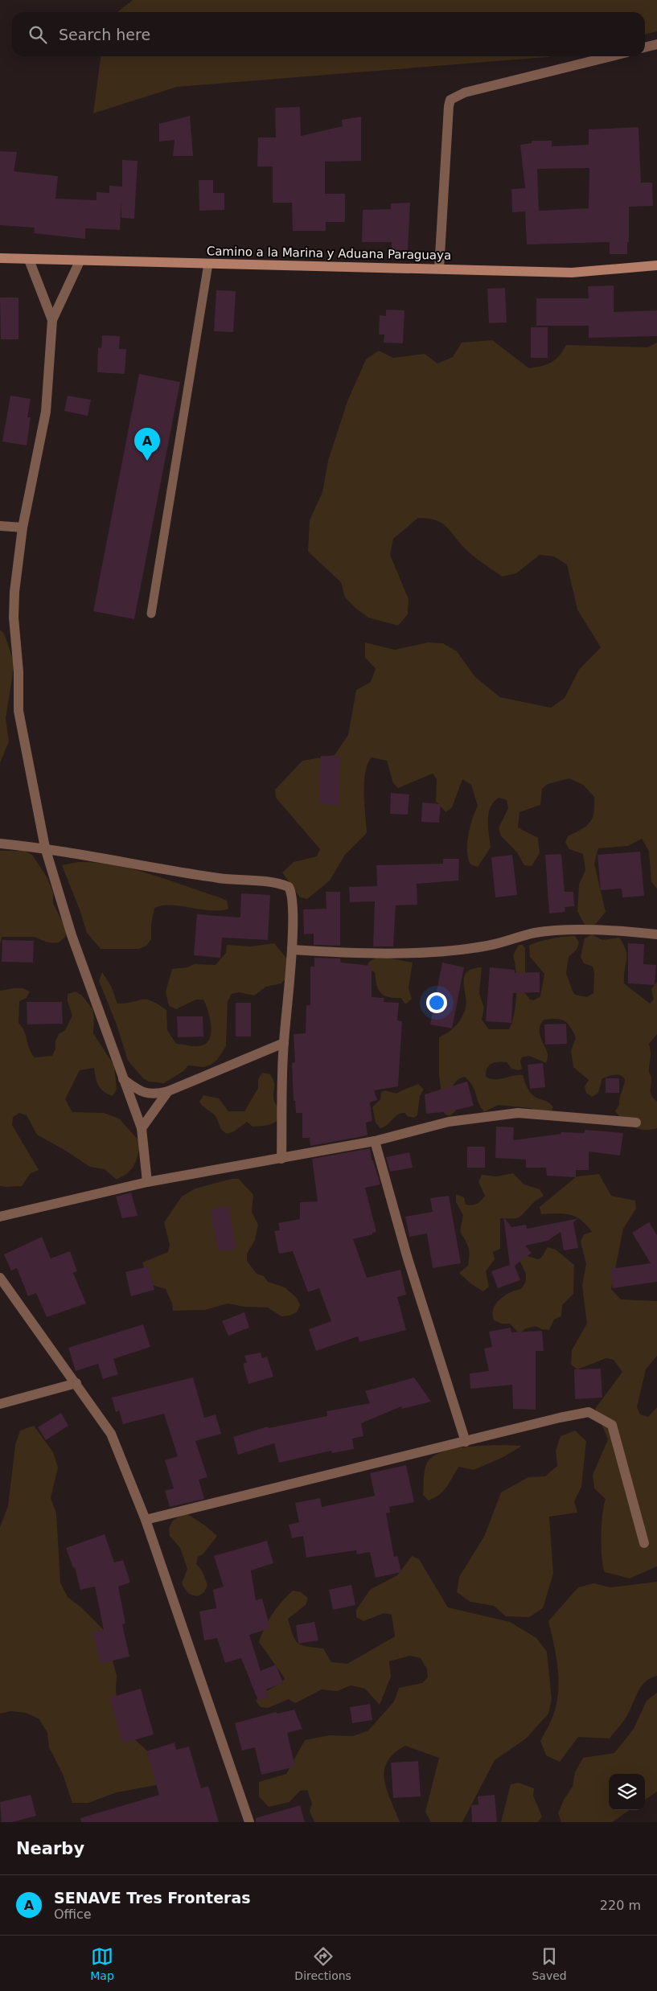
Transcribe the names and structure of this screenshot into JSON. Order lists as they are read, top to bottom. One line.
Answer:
{"streets":{"street":["Camino a la Marina y Aduana Paraguaya"]},"page":{"search":"Search here","pins":"A","heading":"Nearby","list":[{"mark":"A","name":"SENAVE Tres Fronteras","note":"Office","value":"220 m"}],"nav":["Map","Directions","Saved"]}}
